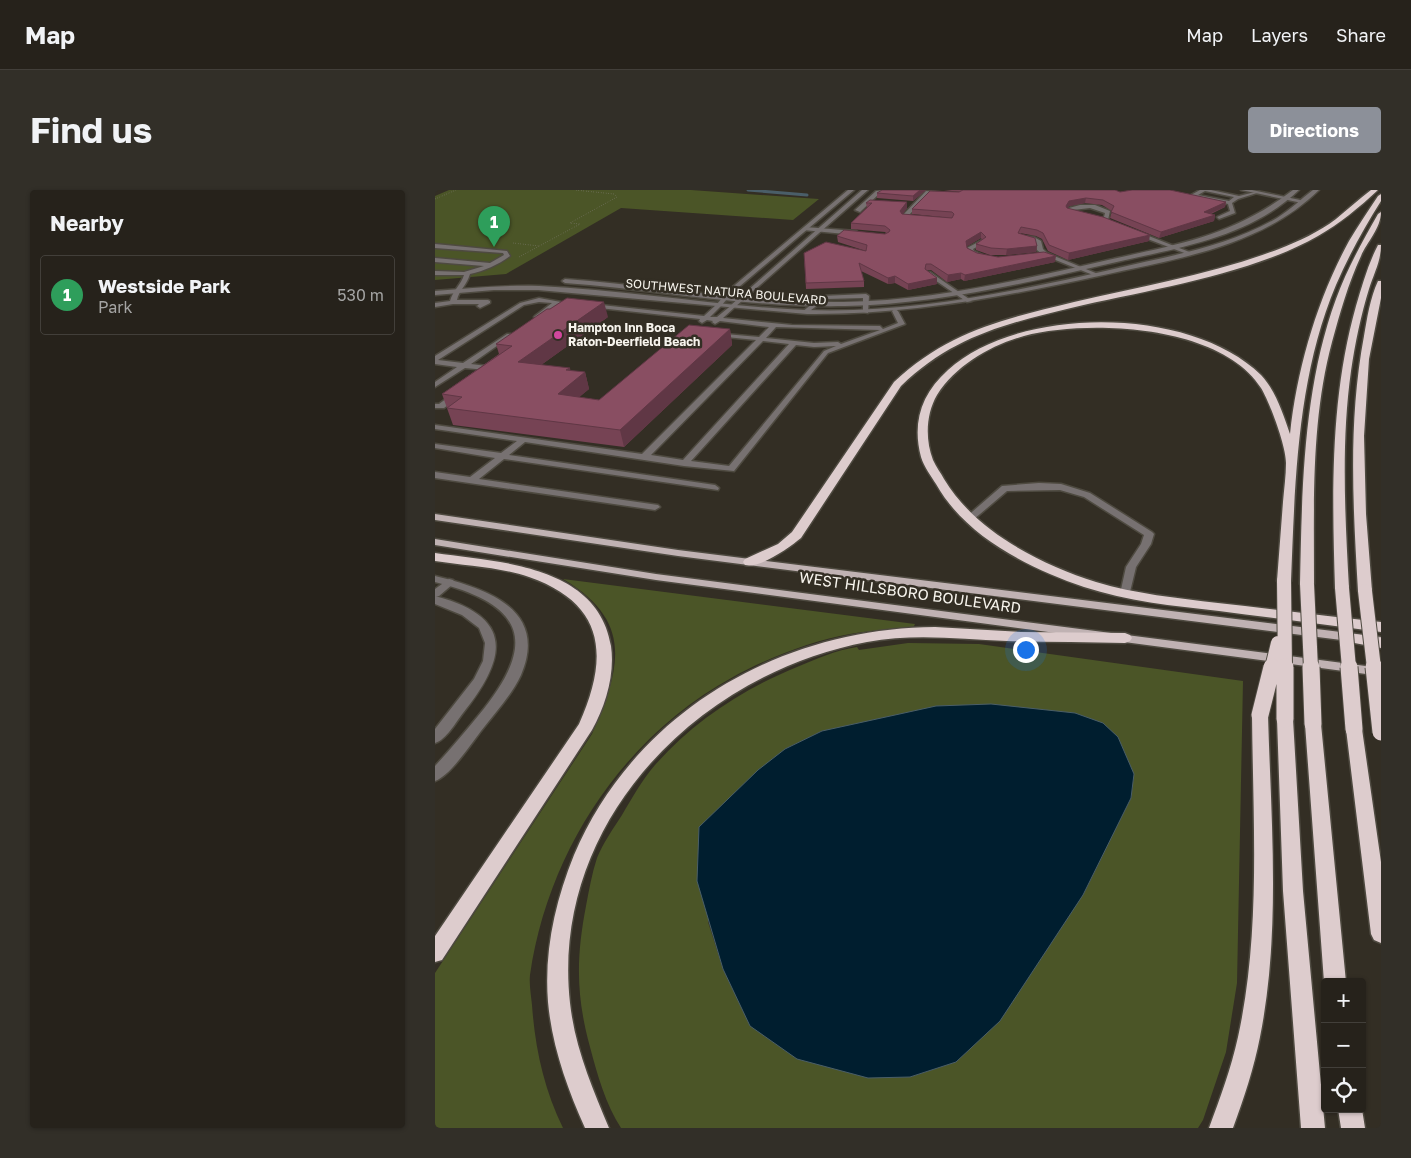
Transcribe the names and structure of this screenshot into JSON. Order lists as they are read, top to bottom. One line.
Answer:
{"streets":{"main road":["WEST HILLSBORO BOULEVARD"],"street":["SOUTHWEST NATURA BOULEVARD"]},"places":["Hampton Inn Boca Raton-Deerfield Beach"],"page":{"header":"Map","nav":["Map","Layers","Share"],"buttons":"Directions","title":"Find us","heading":"Nearby","pins":"1","list":[{"mark":"1","name":"Westside Park","note":"Park","value":"530 m"}],"map_buttons":["+","−"]}}
